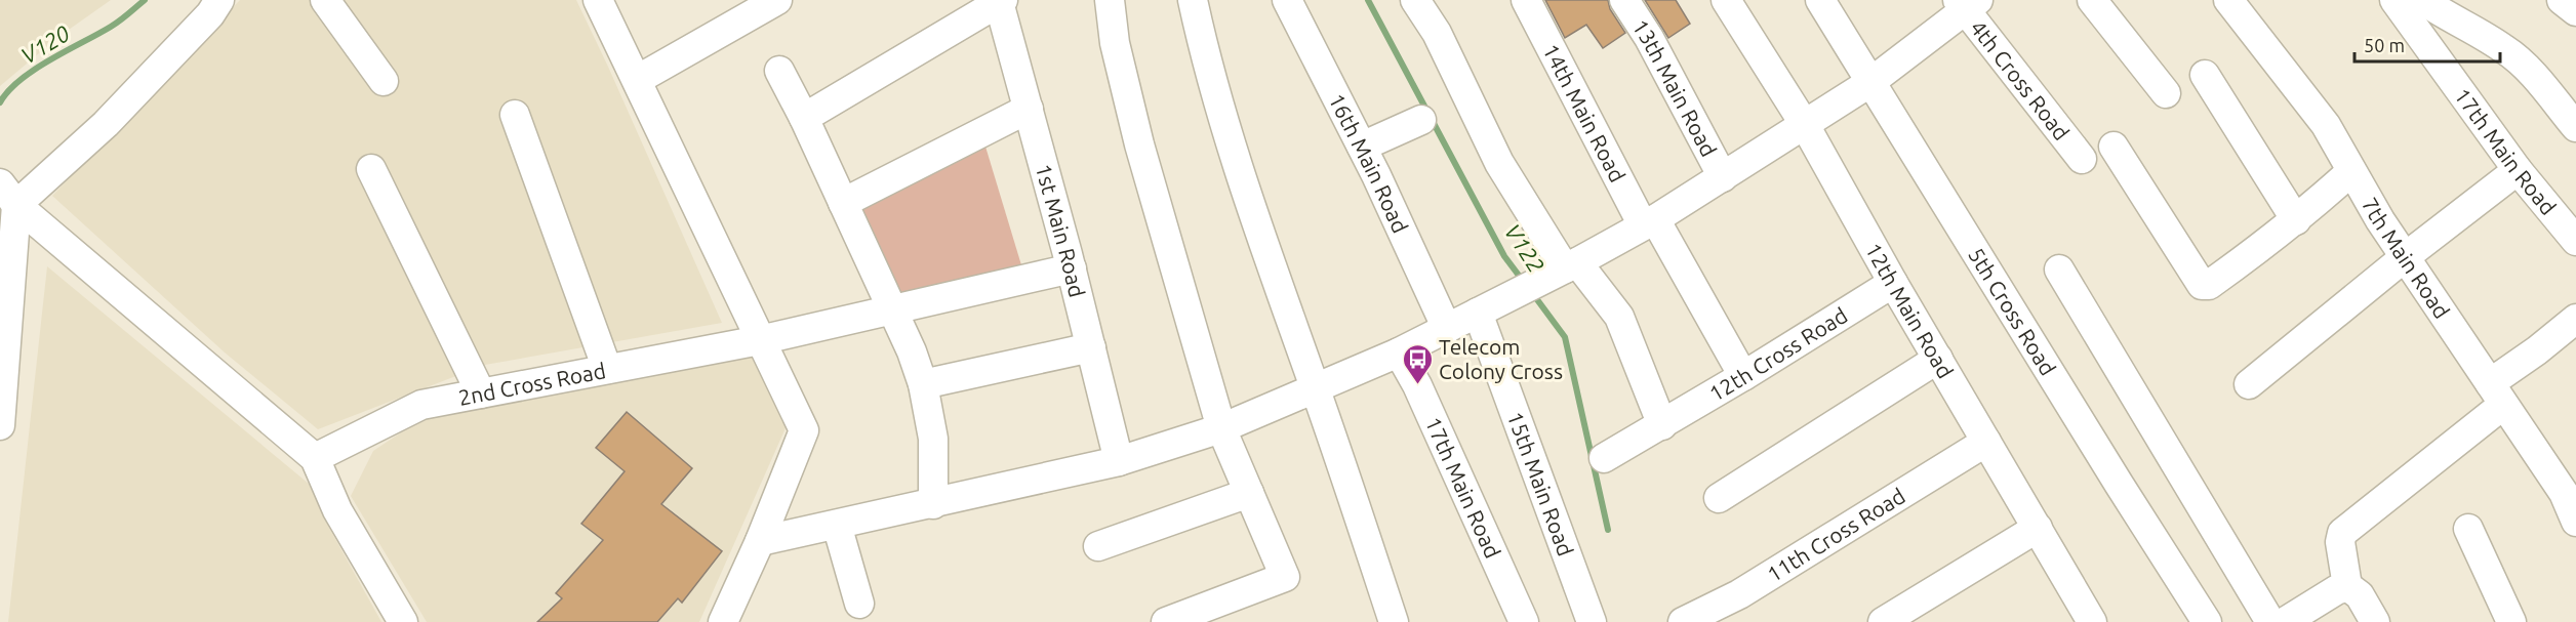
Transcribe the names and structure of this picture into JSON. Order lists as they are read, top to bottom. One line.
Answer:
{"streets":{"street":["4th Cross Road","13th Main Road","14th Main Road","17th Main Road","16th Main Road","1st Main Road","7th Main Road","12th Main Road","5th Cross Road","12th Cross Road","2nd Cross Road","15th Main Road","11th Cross Road"]},"crossings":[["14th Main Road","12th Cross Road"],["1st Main Road","2nd Cross Road"],["12th Main Road","12th Cross Road"],["12th Main Road","11th Cross Road"]],"water":["V120","V122"],"places":{"bus stop":["Telecom Colony Cross"]},"scale_bar":"50 m"}
